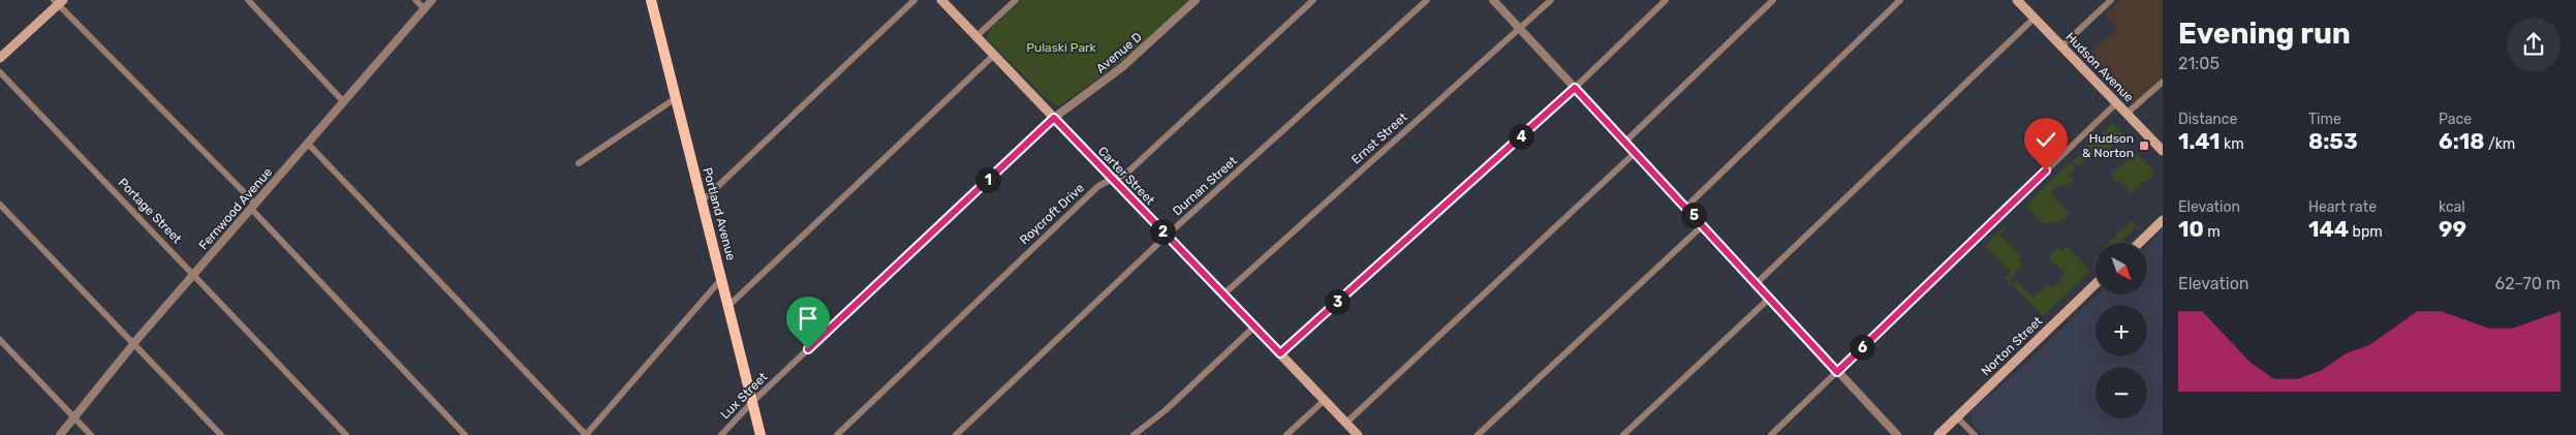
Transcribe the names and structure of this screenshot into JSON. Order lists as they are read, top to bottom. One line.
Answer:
{"streets":{"main road":["Hudson Avenue","Carter Street","Portland Avenue","Norton Street"],"street":["Avenue D","Ernst Street","Durnan Street","Fernwood Avenue","Portage Street","Roycroft Drive","Lux Street"]},"crossings":[["Avenue D","Carter Street"],["Avenue D","Lux Street"],["Ernst Street","Carter Street"],["Carter Street","Durnan Street"],["Carter Street","Roycroft Drive"],["Carter Street","Lux Street"],["Fernwood Avenue","Portage Street"],["Portland Avenue","Lux Street"]],"parks":["Pulaski Park"],"places":{"transit":["Hudson & Norton"]},"north":"bottom right","page":{"heading":["Evening run","21:05"],"stats":[["Distance","1.41 km"],["Time","8:53"],["Pace","6:18 /km"],["Elevation","10 m"],["Heart rate","144 bpm"],["kcal","99"]],"pins":["4","1","5","2","3","6"],"map_buttons":["+","−"],"chart":["Elevation","62–70 m"]}}
